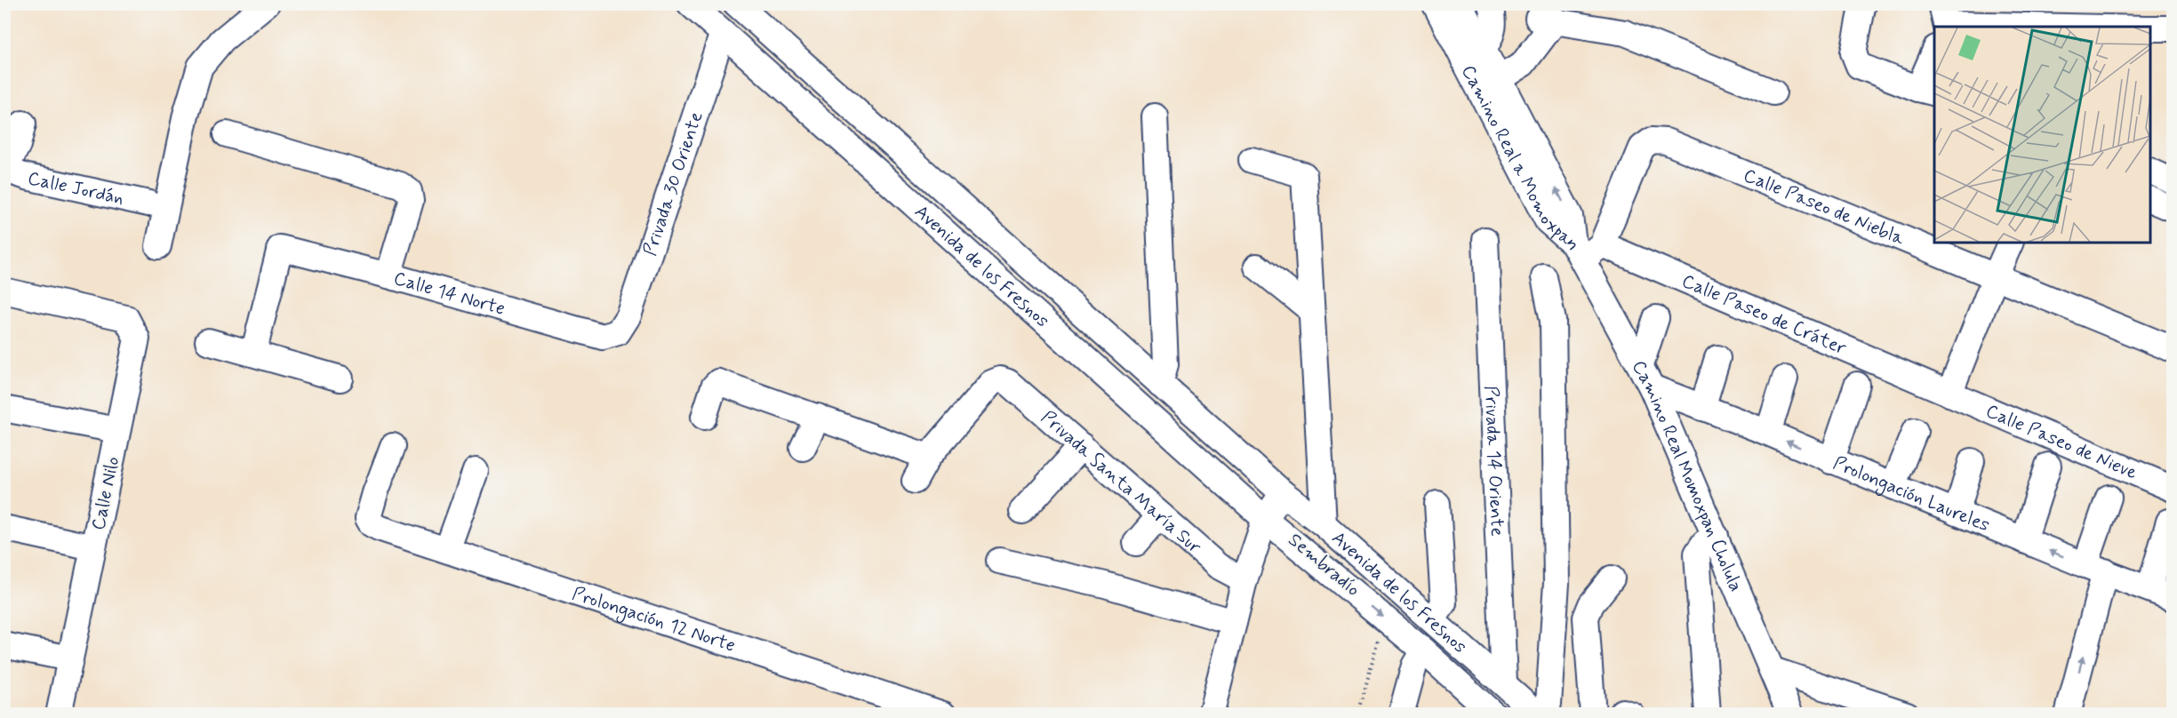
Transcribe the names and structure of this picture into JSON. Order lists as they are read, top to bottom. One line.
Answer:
{"streets":{"street":["Camino Real a Momoxpan","Privada 30 Oriente","Calle Jordán","Calle Paseo de Niebla","Avenida de los Fresnos","Calle 14 Norte","Calle Paseo de Cráter","Calle Paseo de Nieve","Privada 14 Oriente","Camino Real Momoxpan Cholula","Privada Santa María Sur","Calle Nilo","Prolongación Laureles","Prolongación 12 Norte"]},"crossings":[["Camino Real a Momoxpan","Camino Real Momoxpan Cholula"],["Privada 30 Oriente","Avenida de los Fresnos"],["Privada 30 Oriente","Calle 14 Norte"],["Calle Paseo de Niebla","Calle Paseo de Cráter"],["Avenida de los Fresnos","Privada 14 Oriente"],["Calle Paseo de Cráter","Calle Paseo de Nieve"],["Camino Real Momoxpan Cholula","Prolongación Laureles"]]}
